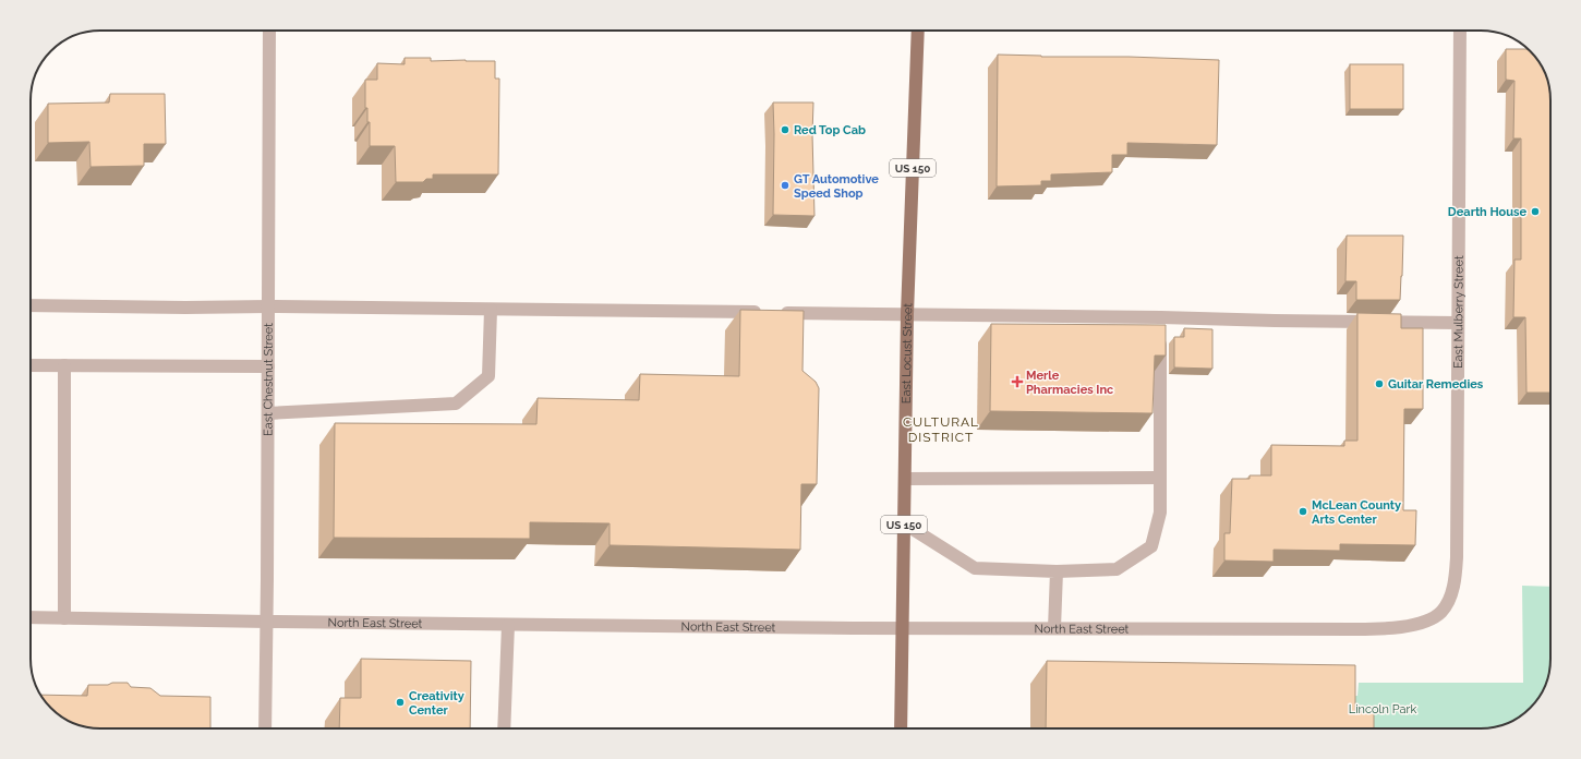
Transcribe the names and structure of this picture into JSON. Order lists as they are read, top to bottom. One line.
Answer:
{"streets":{"main road":["US 150","East Locust Street"],"street":["East Mulberry Street","East Chestnut Street","North East Street"]},"crossings":[["East Mulberry Street","North East Street"],["East Locust Street","North East Street"],["East Chestnut Street","North East Street"]],"districts":["CULTURAL DISTRICT"],"parks":["Lincoln Park"],"places":{"other":["Red Top Cab","GT Automotive Speed Shop","Dearth House","Guitar Remedies","McLean County Arts Center","Creativity Center"],"health":["Merle Pharmacies Inc"]}}
